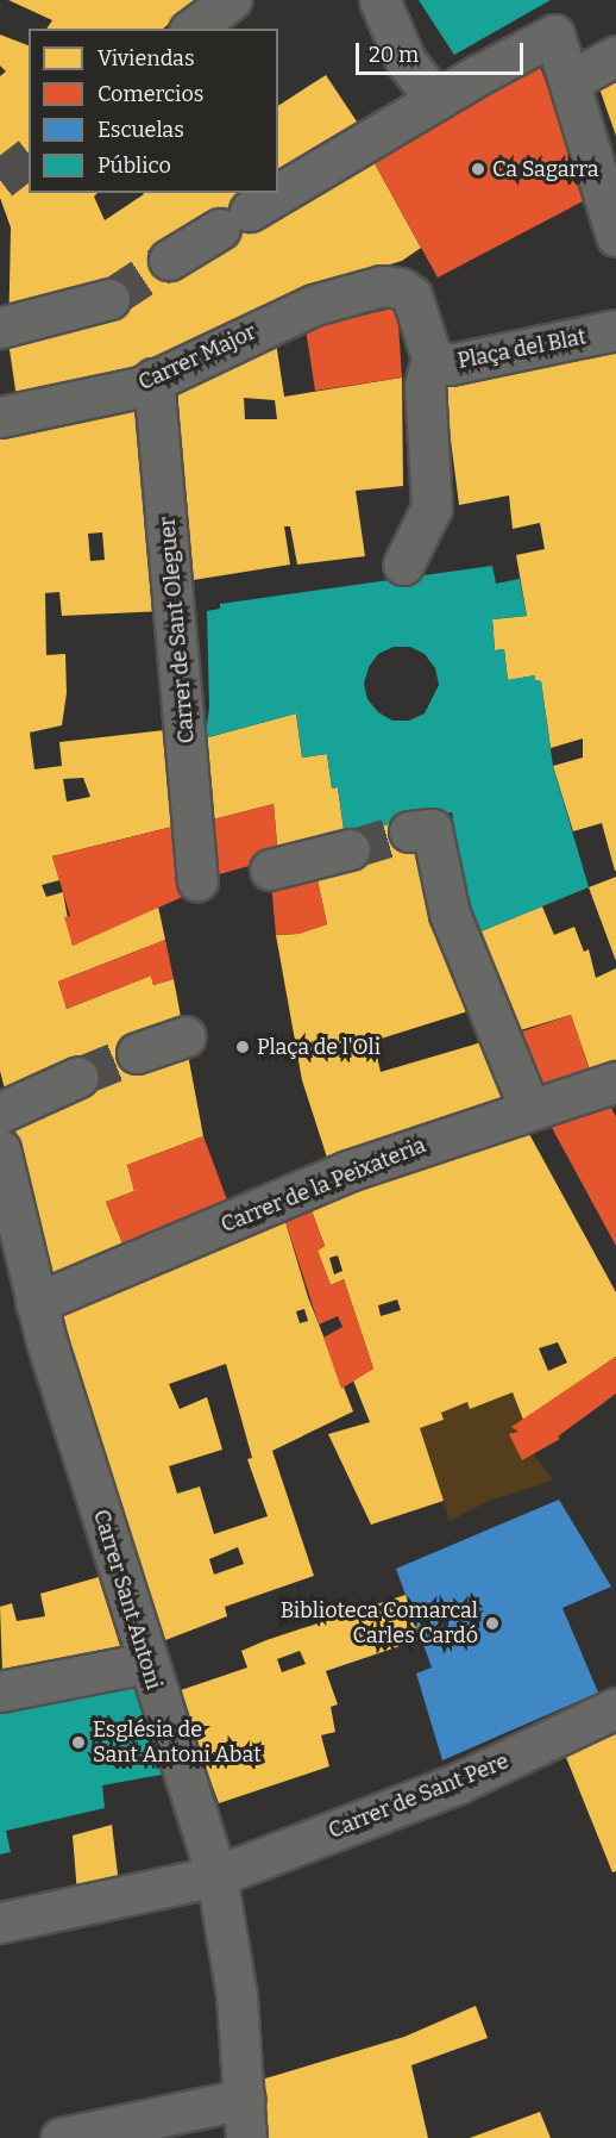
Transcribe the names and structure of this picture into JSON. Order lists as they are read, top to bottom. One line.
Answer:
{"streets":{"street":["Plaça del Blat","Carrer Major","Carrer de Sant Oleguer","Carrer de la Peixateria","Carrer Sant Antoni","Carrer de Sant Pere"]},"crossings":[["Plaça del Blat","Carrer Major"],["Carrer Major","Carrer de Sant Oleguer"],["Carrer de la Peixateria","Carrer Sant Antoni"],["Carrer Sant Antoni","Carrer de Sant Pere"]],"places":["Ca Sagarra","Plaça de l'Oli","Biblioteca Comarcal Carles Cardó","Església de Sant Antoni Abat"],"legend":["Viviendas","Comercios","Escuelas","Público"],"scale_bar":"20 m"}
